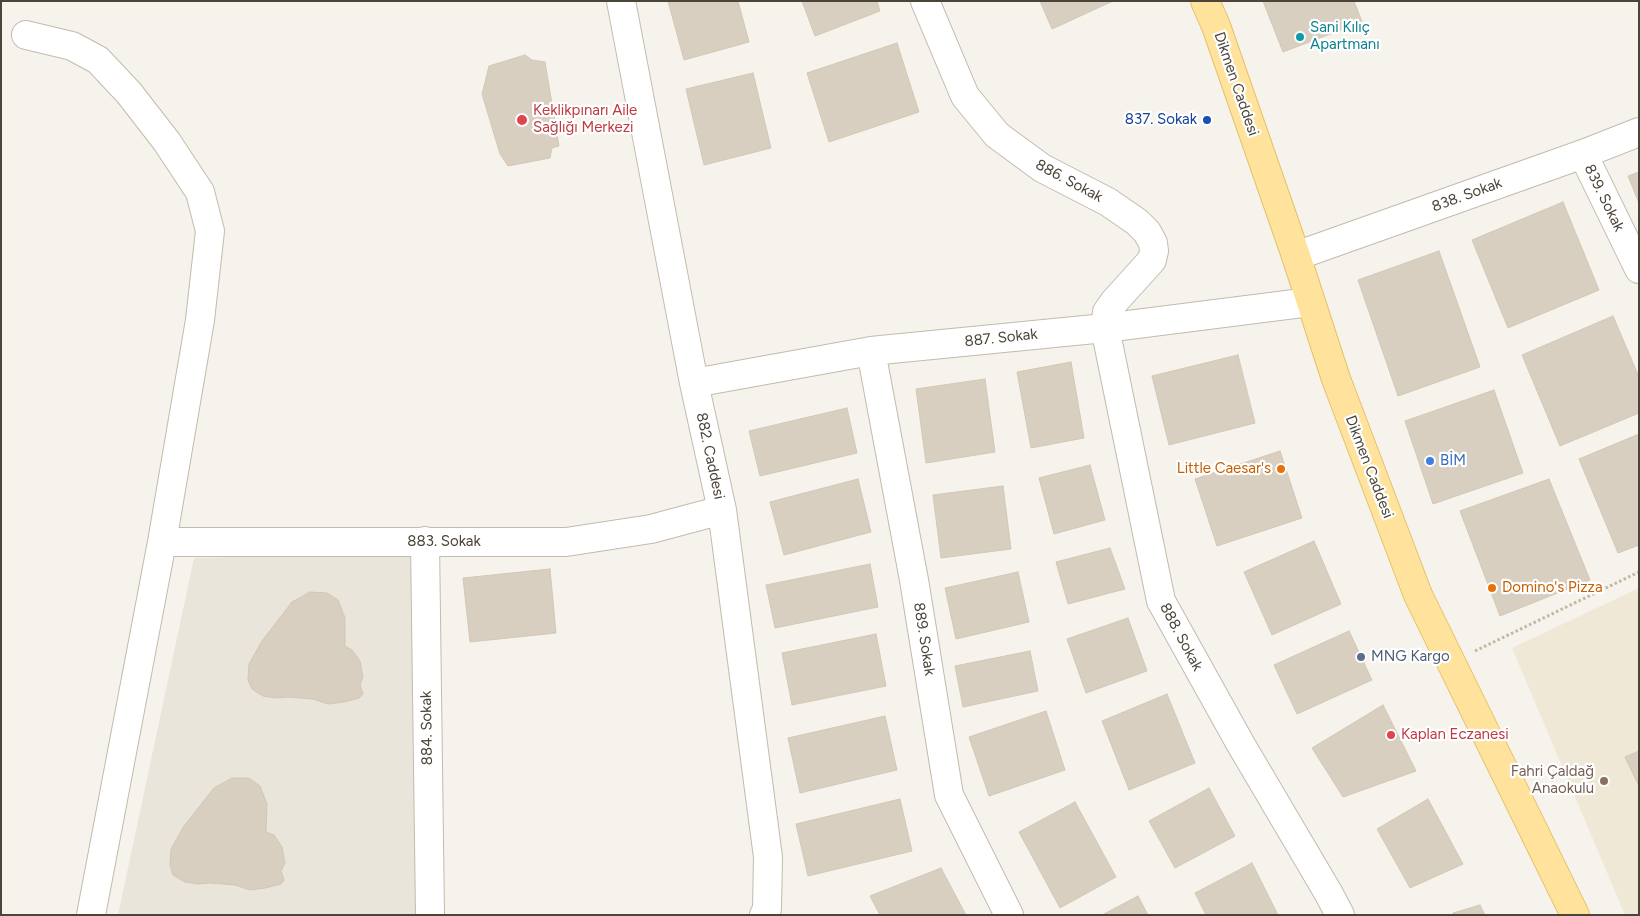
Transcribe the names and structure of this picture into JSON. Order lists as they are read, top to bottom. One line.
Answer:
{"streets":{"main road":["Dikmen Caddesi"],"street":["886. Sokak","838. Sokak","839. Sokak","887. Sokak","882. Caddesi","883. Sokak","888. Sokak","889. Sokak","884. Sokak"]},"crossings":[["Dikmen Caddesi","838. Sokak"],["Dikmen Caddesi","887. Sokak"],["886. Sokak","887. Sokak"],["886. Sokak","888. Sokak"],["838. Sokak","839. Sokak"],["887. Sokak","882. Caddesi"],["887. Sokak","888. Sokak"],["887. Sokak","889. Sokak"],["882. Caddesi","883. Sokak"],["883. Sokak","884. Sokak"]],"places":["Sani Kılıç Apartmanı","Keklikpınarı Aile Sağlığı Merkezi","837. Sokak","BİM","Little Caesar's","Domino's Pizza","MNG Kargo","Kaplan Eczanesi","Fahri Çaldağ Anaokulu"]}
